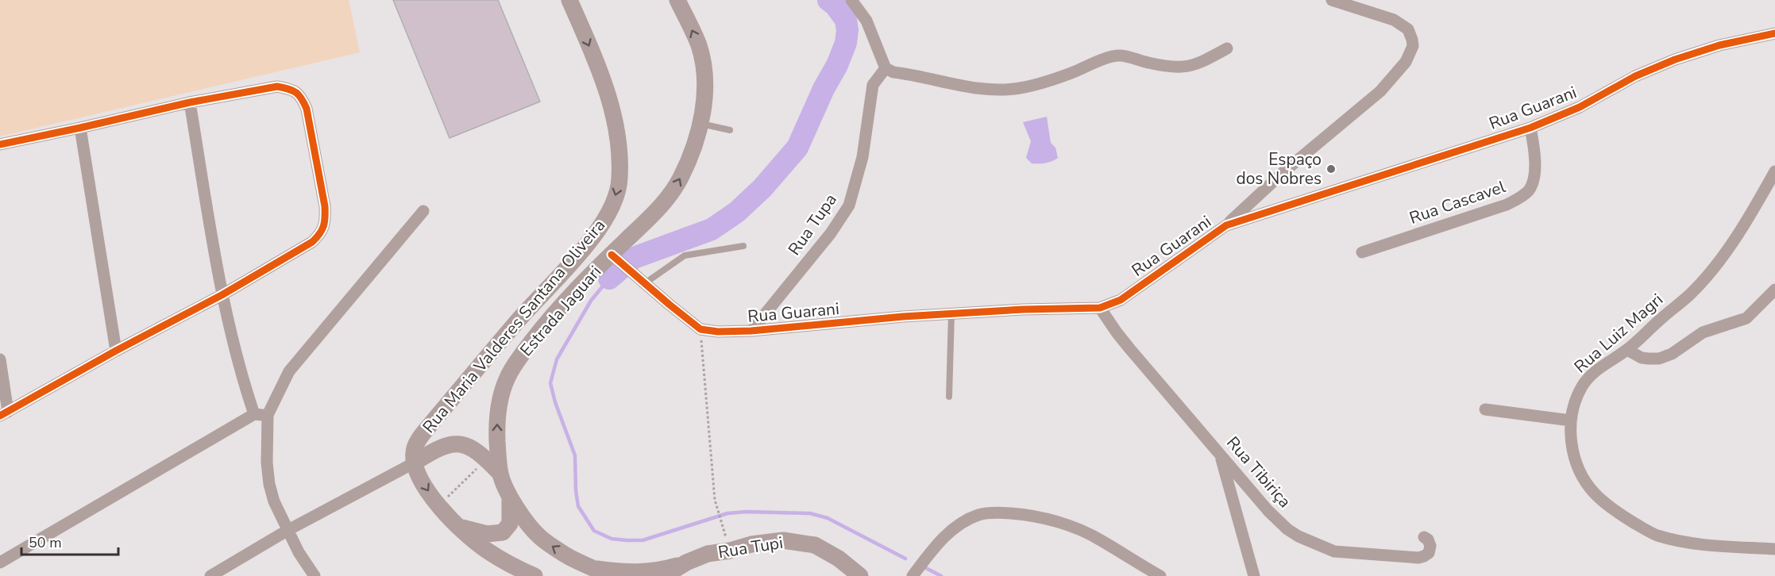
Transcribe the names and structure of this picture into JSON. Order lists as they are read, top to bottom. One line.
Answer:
{"streets":{"main road":["Estrada Jaguari","Rua Maria Valderes Santana Oliveira","Rua Tupi"],"street":["Rua Guarani","Rua Cascavel","Rua Tupa","Rua Luiz Magri","Rua Tibiriça"]},"crossings":[["Rua Guarani","Rua Cascavel"],["Rua Guarani","Rua Tupa"],["Rua Guarani","Rua Tibiriça"],["Estrada Jaguari","Rua Tupi"]],"one_way":["Estrada Jaguari","Rua Maria Valderes Santana Oliveira"],"places":["Espaço dos Nobres"],"scale_bar":"50 m"}
